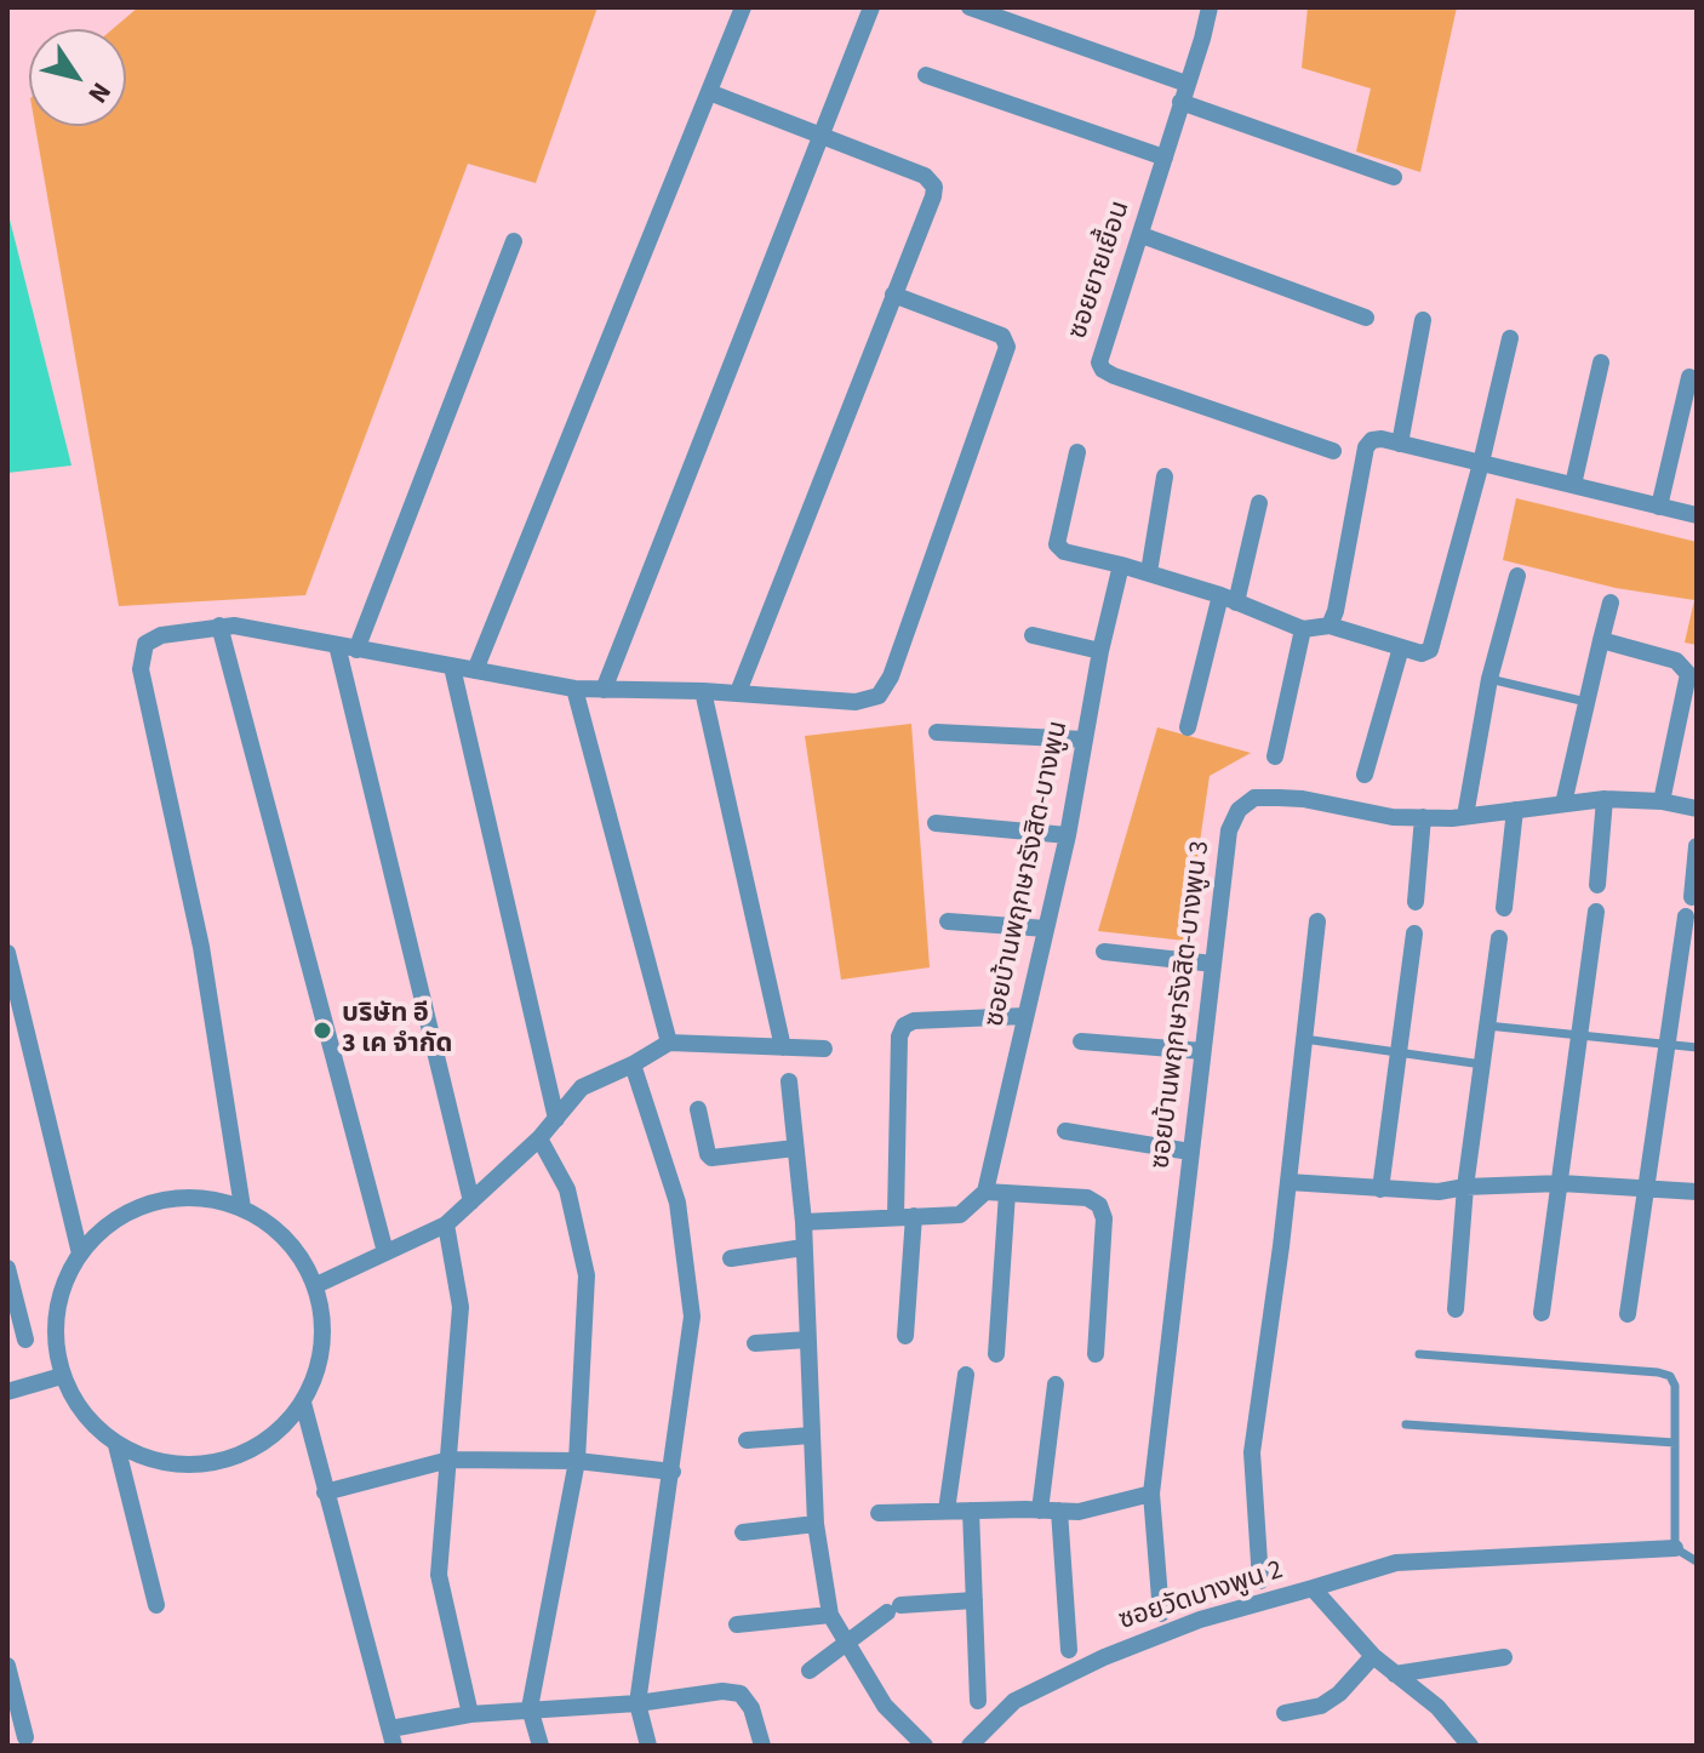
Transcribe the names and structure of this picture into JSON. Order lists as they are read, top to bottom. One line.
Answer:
{"streets":{"street":["ซอยยายเยื้อน","ซอยบ้านพฤกษารังสิต-บางพูน","ซอยบ้านพฤกษารังสิต-บางพูน 3","ซอยวัดบางพูน 2"]},"places":["บริษัท อี 3 เค จำกัด"],"north":"bottom right"}
